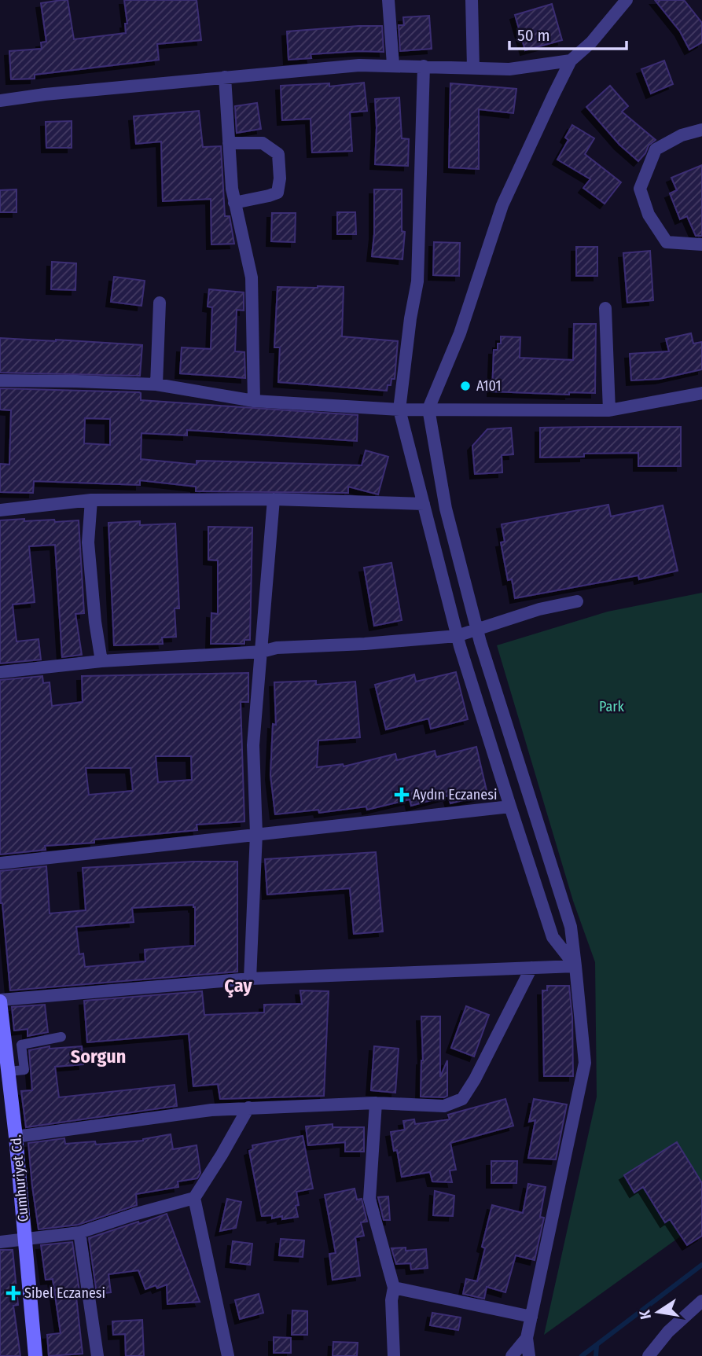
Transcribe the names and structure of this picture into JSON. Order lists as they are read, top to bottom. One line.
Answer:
{"streets":{"main road":["Cumhuriyet Cd."]},"districts":["Çay","Sorgun"],"parks":["Park"],"places":{"other":["A101"],"health":["Aydın Eczanesi","Sibel Eczanesi"]},"scale_bar":"50 m","north":"left"}
